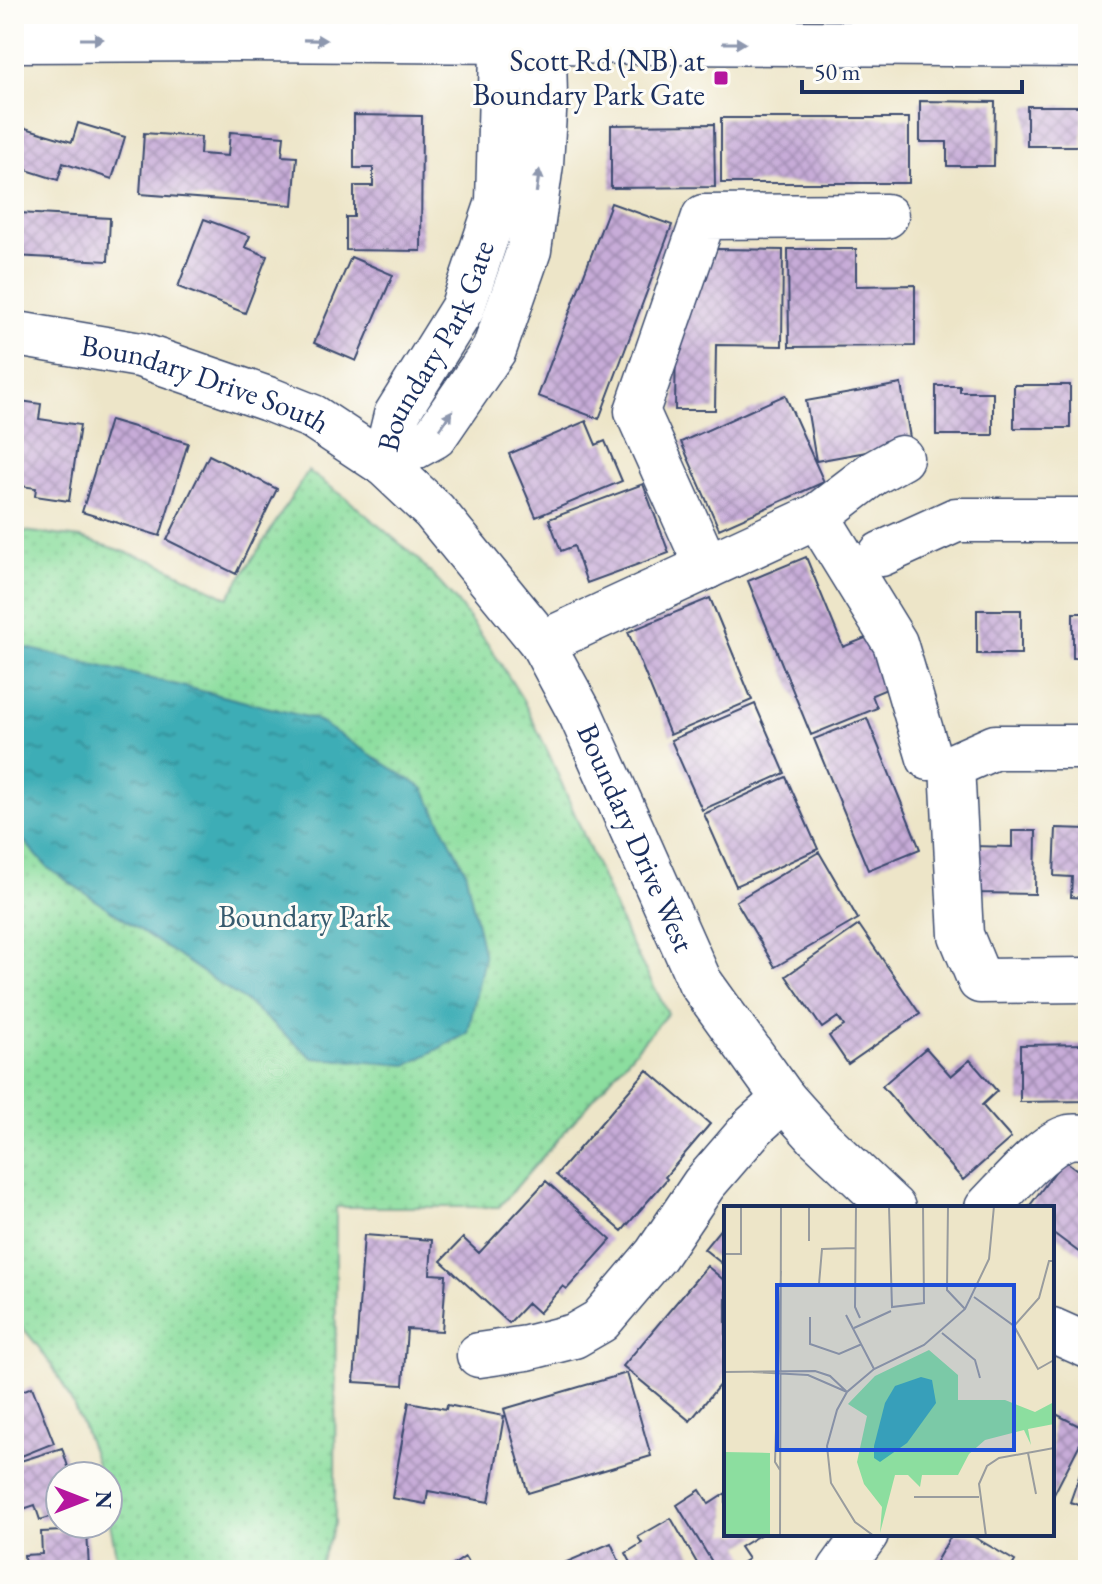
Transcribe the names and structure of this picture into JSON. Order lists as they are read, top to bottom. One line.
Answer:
{"streets":{"street":["Boundary Park Gate","Boundary Drive South","Boundary Drive West"]},"crossings":[["Boundary Park Gate","Boundary Drive South"],["Boundary Park Gate","Boundary Drive West"],["Boundary Drive South","Boundary Drive West"]],"parks":["Boundary Park"],"places":{"transit":["Scott Rd (NB) at Boundary Park Gate"]},"scale_bar":"50 m","north":"right"}
